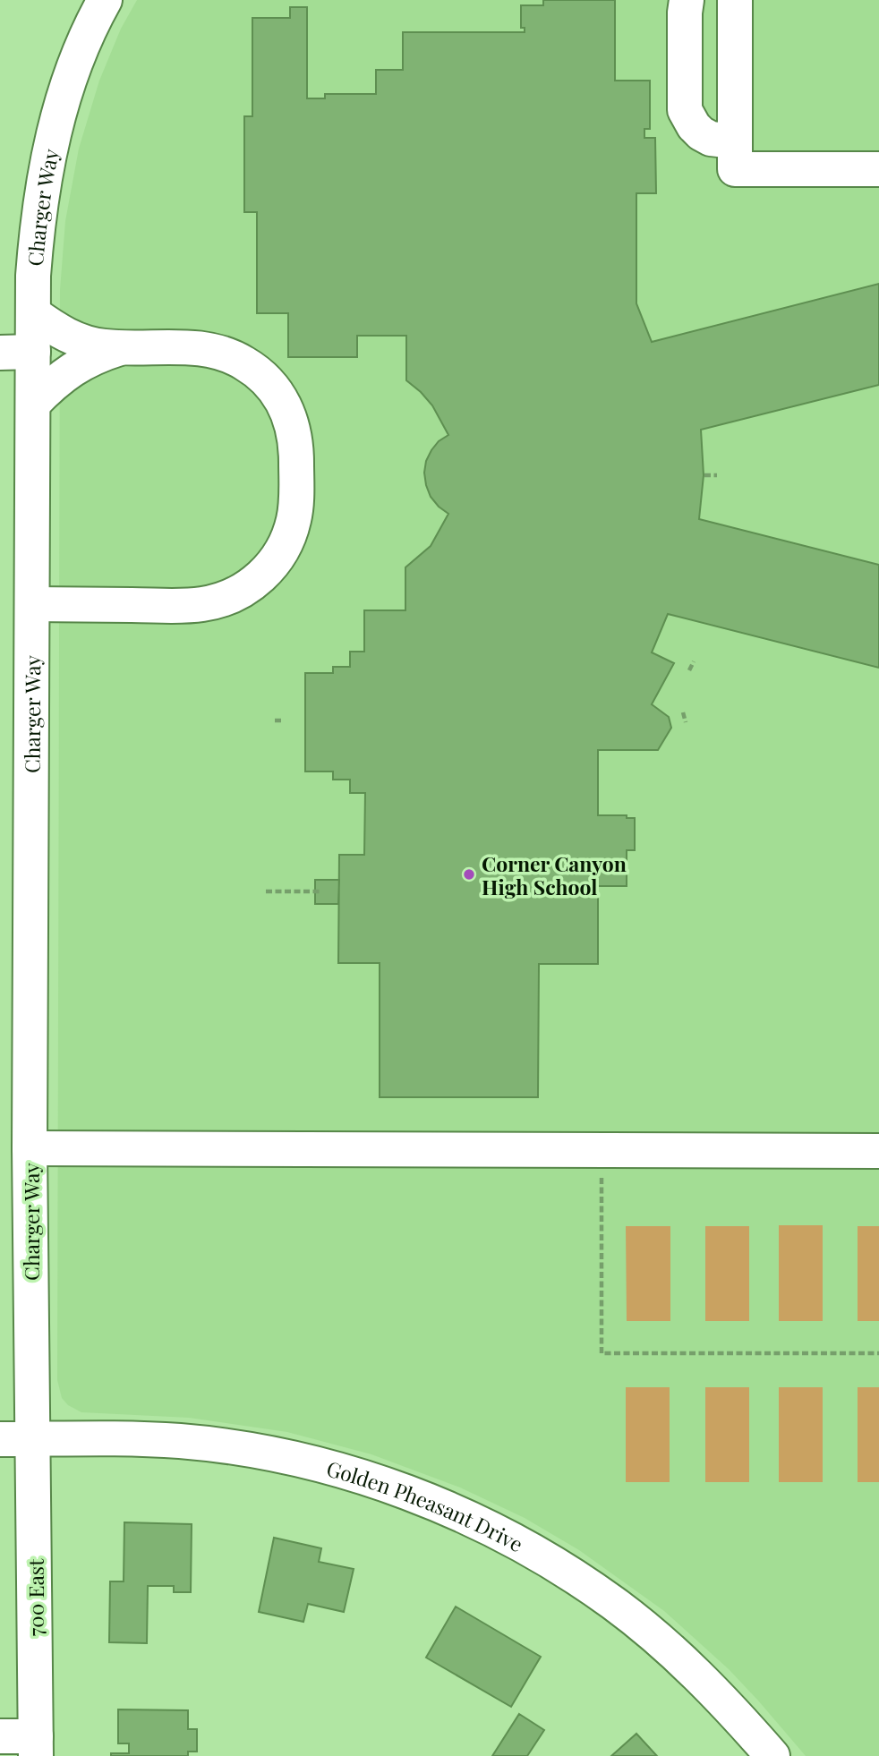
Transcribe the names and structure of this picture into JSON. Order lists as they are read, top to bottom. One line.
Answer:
{"streets":{"street":["Charger Way","Golden Pheasant Drive","700 East"]},"crossings":[["Charger Way","Golden Pheasant Drive"],["Charger Way","700 East"],["Golden Pheasant Drive","700 East"]],"places":["Corner Canyon High School"]}
